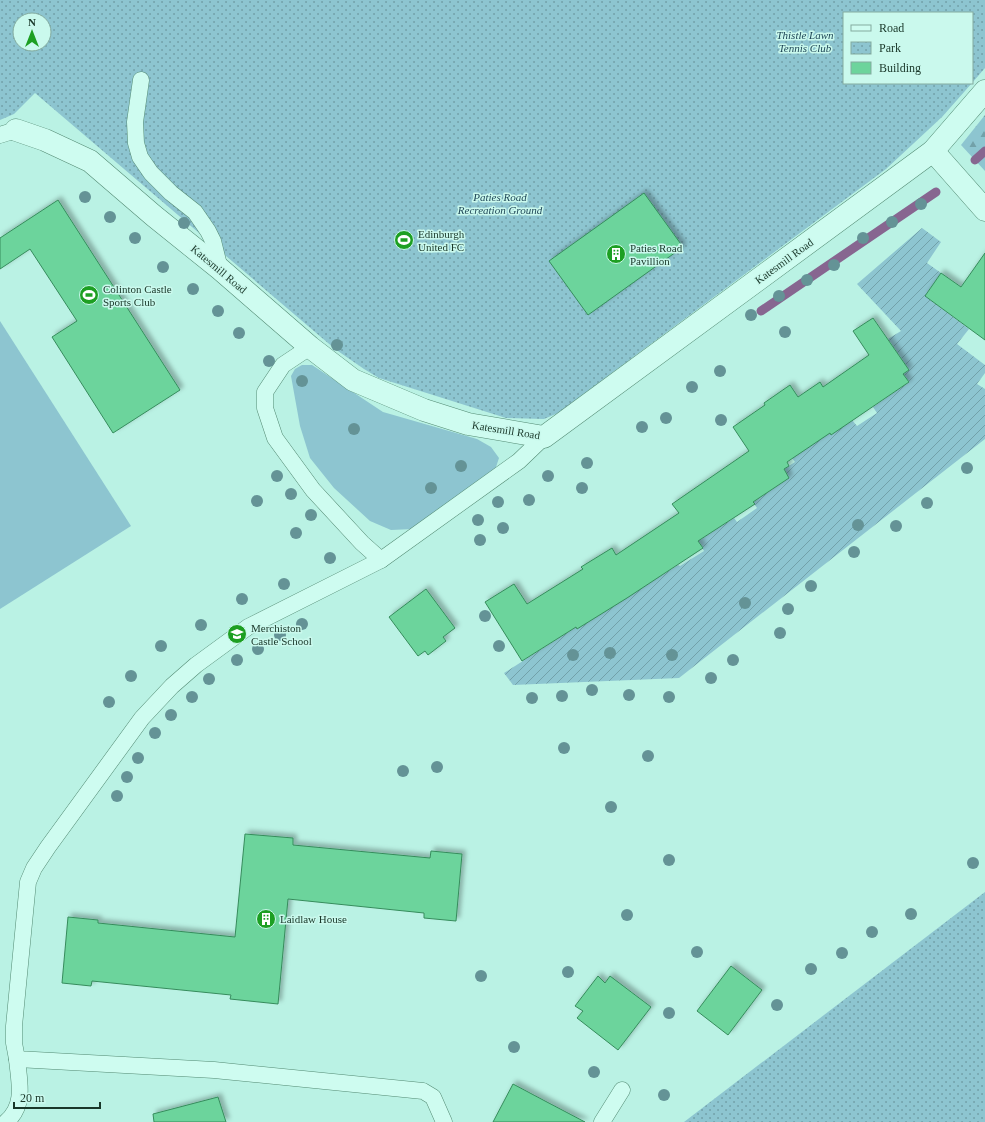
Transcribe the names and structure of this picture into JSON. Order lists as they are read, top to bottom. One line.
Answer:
{"streets":{"street":["Katesmill Road"]},"parks":["Thistle Lawn Tennis Club","Paties Road Recreation Ground"],"places":{"sports":["Edinburgh United FC","Colinton Castle Sports Club"],"building":["Paties Road Pavillion","Laidlaw House"],"school or university":["Merchiston Castle School"]},"legend":["Road","Park","Building"],"scale_bar":"20 m","north":"top"}
